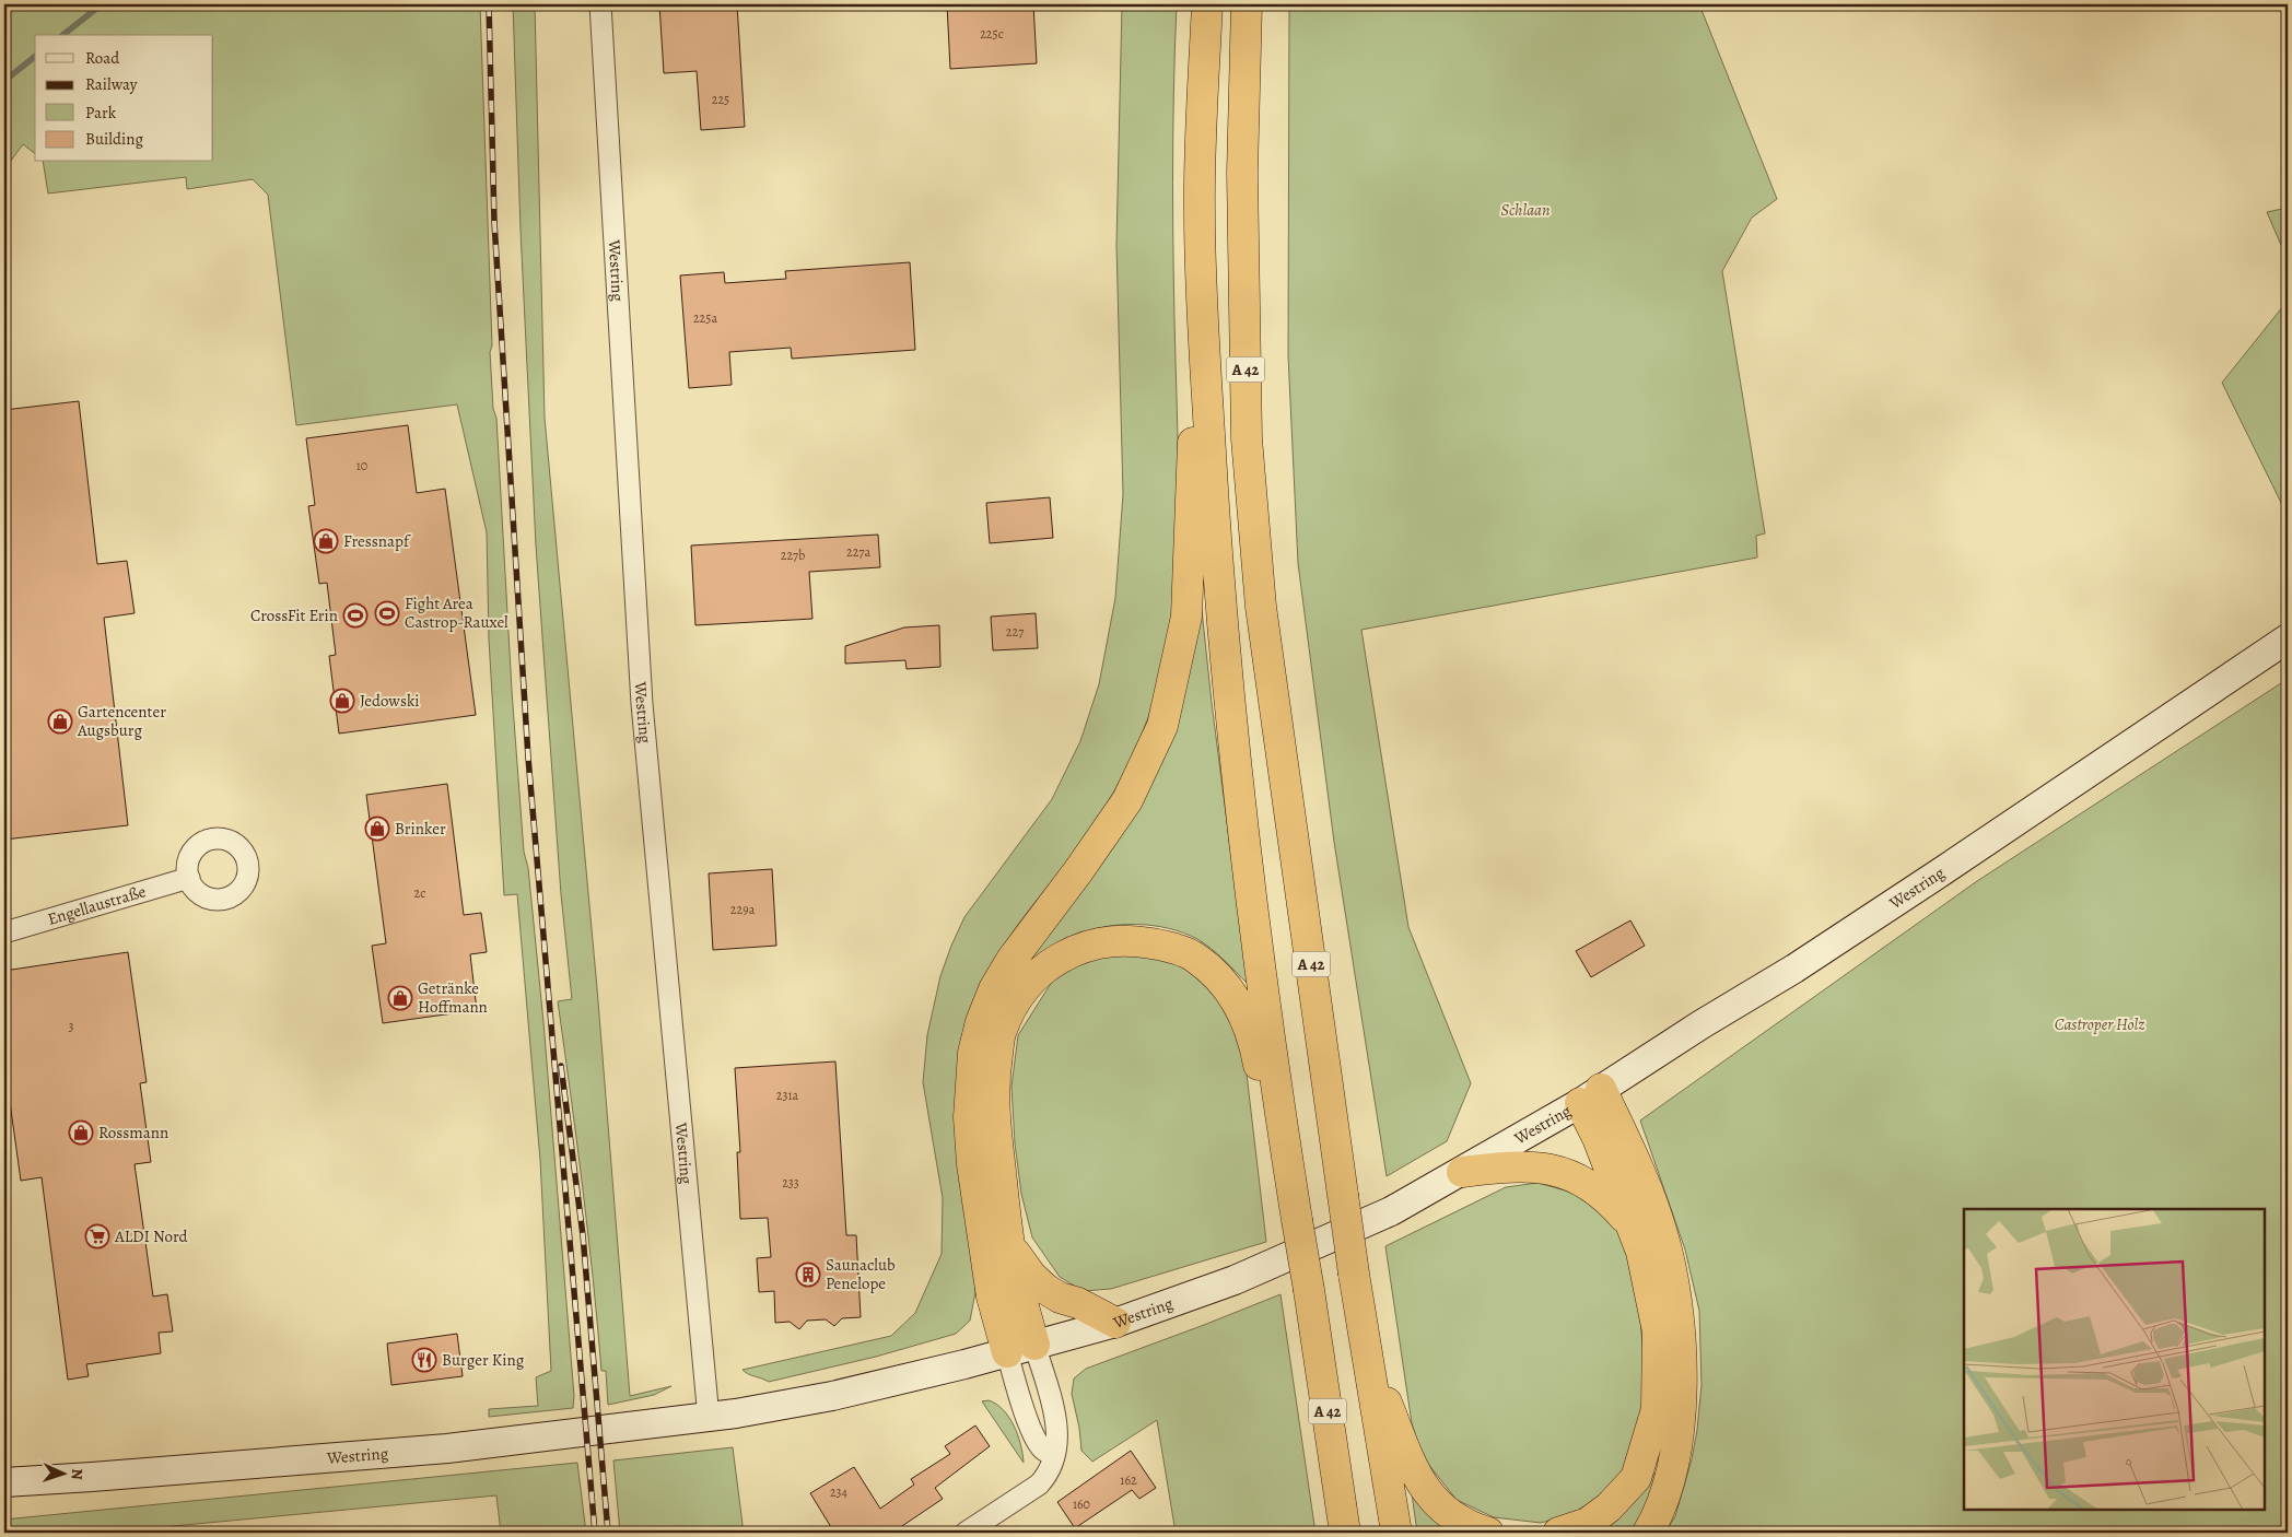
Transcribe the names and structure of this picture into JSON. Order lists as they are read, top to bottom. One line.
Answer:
{"streets":{"highway":["A 42"],"main road":["Westring"],"street":["Engellaustraße"]},"parks":["Schlaan","Castroper Holz"],"places":{"shop":["Fressnapf","Jedowski","Gartencenter Augsburg","Brinker","Getränke Hoffmann","Rossmann"],"sports":["Fight Area Castrop-Rauxel","CrossFit Erin"],"supermarket":["ALDI Nord"],"building":["Saunaclub Penelope"],"restaurant":["Burger King"]},"house_numbers":["225c","225","225a","10","227a","227b","227","2c","229a","3","231a","233","162","234","160"],"legend":["Road","Railway","Park","Building"],"north":"right"}
